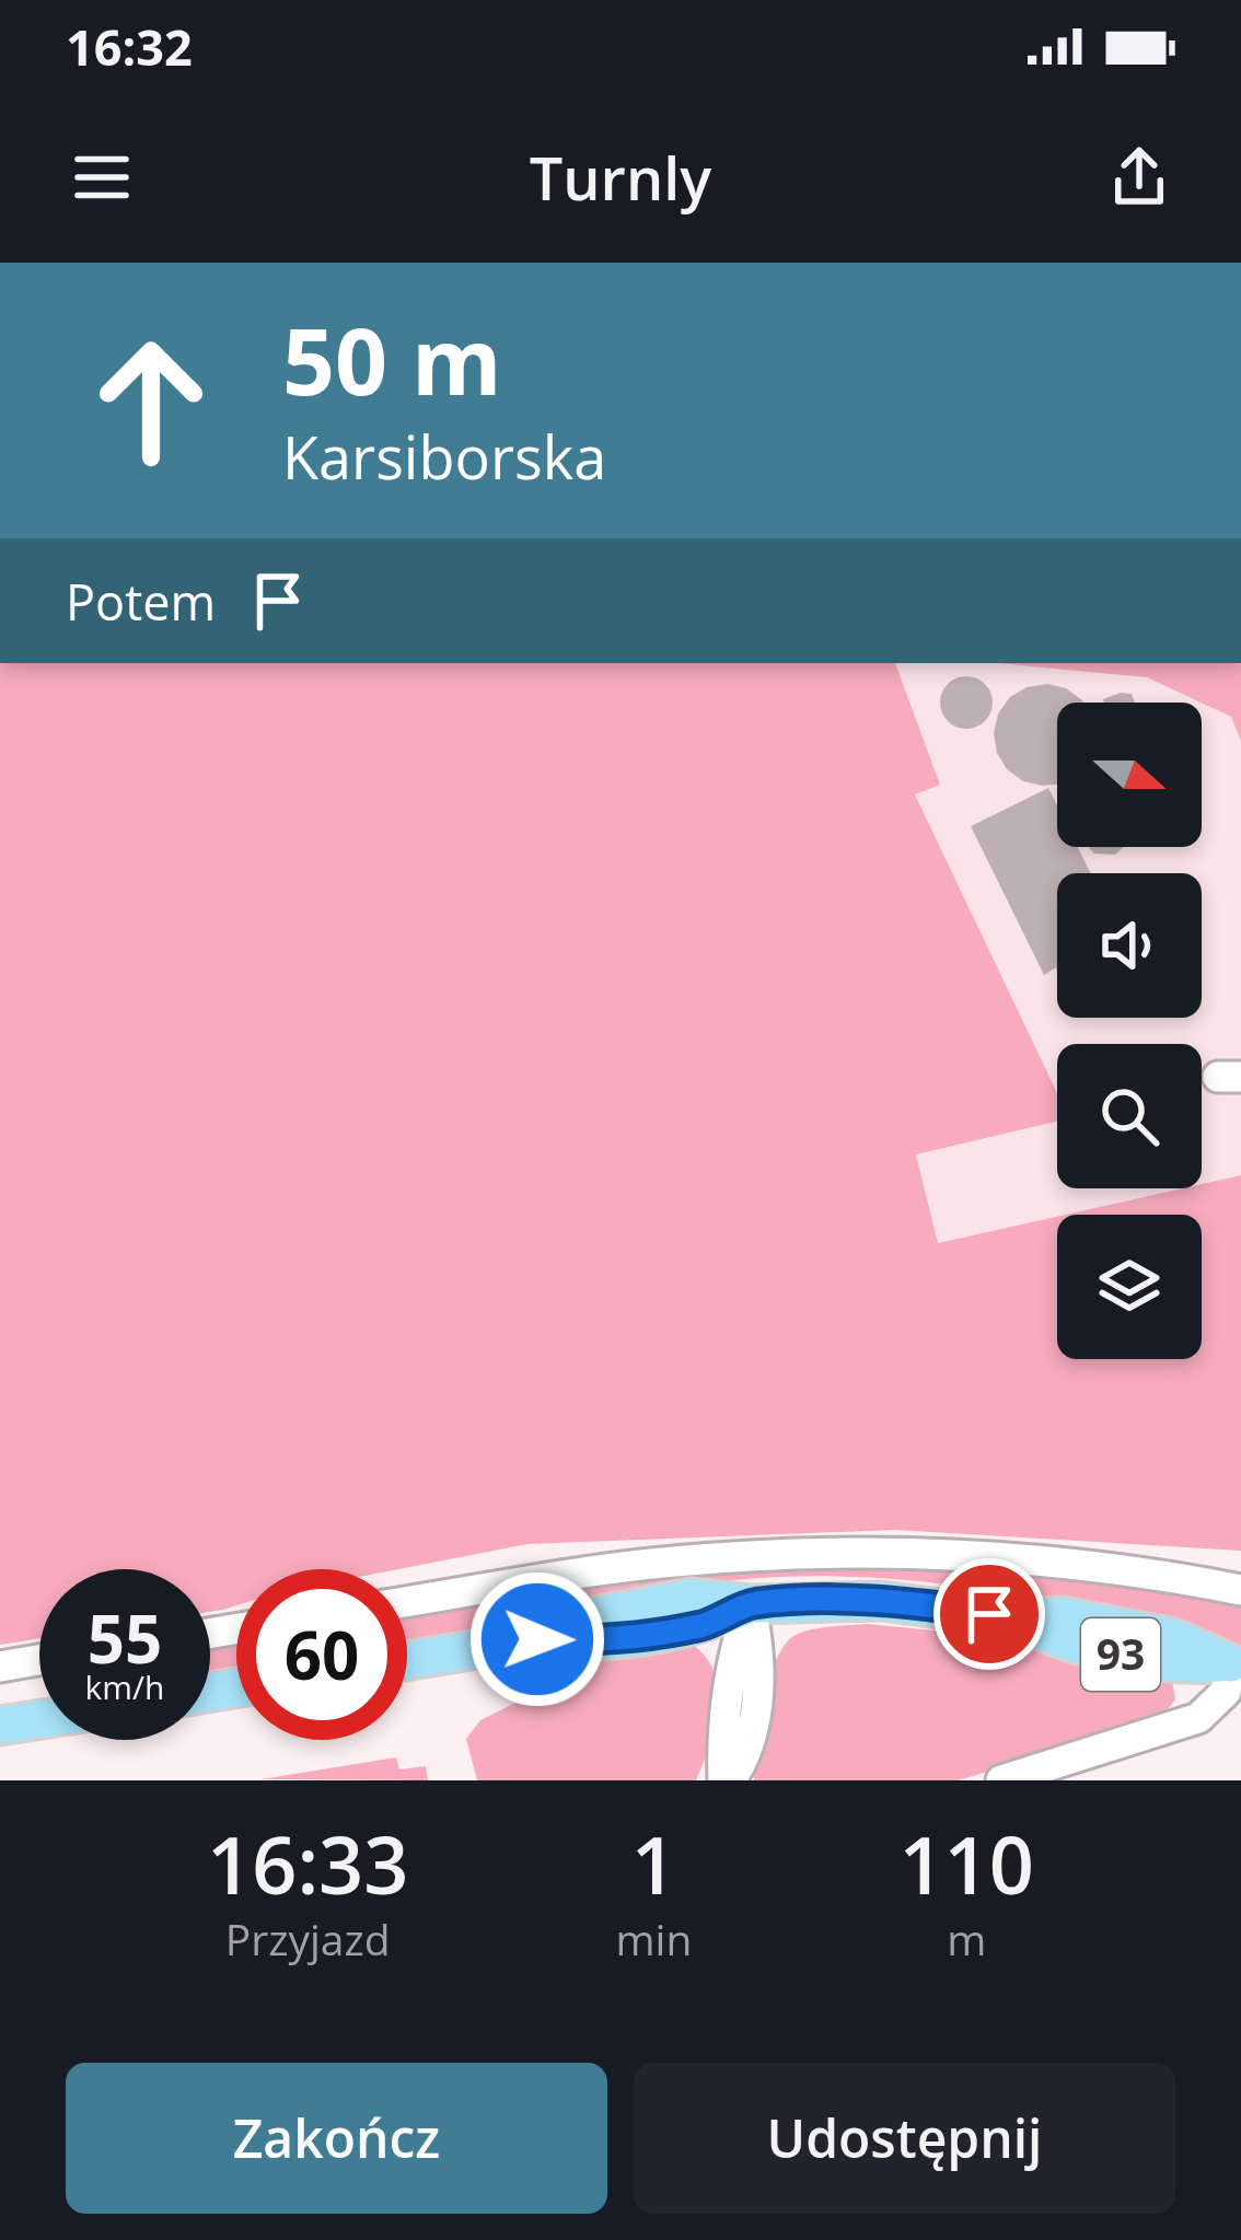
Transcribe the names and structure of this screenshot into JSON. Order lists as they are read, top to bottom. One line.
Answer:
{"streets":{"main road":["93"]},"north":"right","page":{"status":"16:32","header":"Turnly","turn":["50 m","Karsiborska"],"then":"Potem","speed":"55 km/h","limit":"60","eta":["16:33","Przyjazd","1","min","110","m"],"buttons":["Zakończ","Udostępnij"]}}
